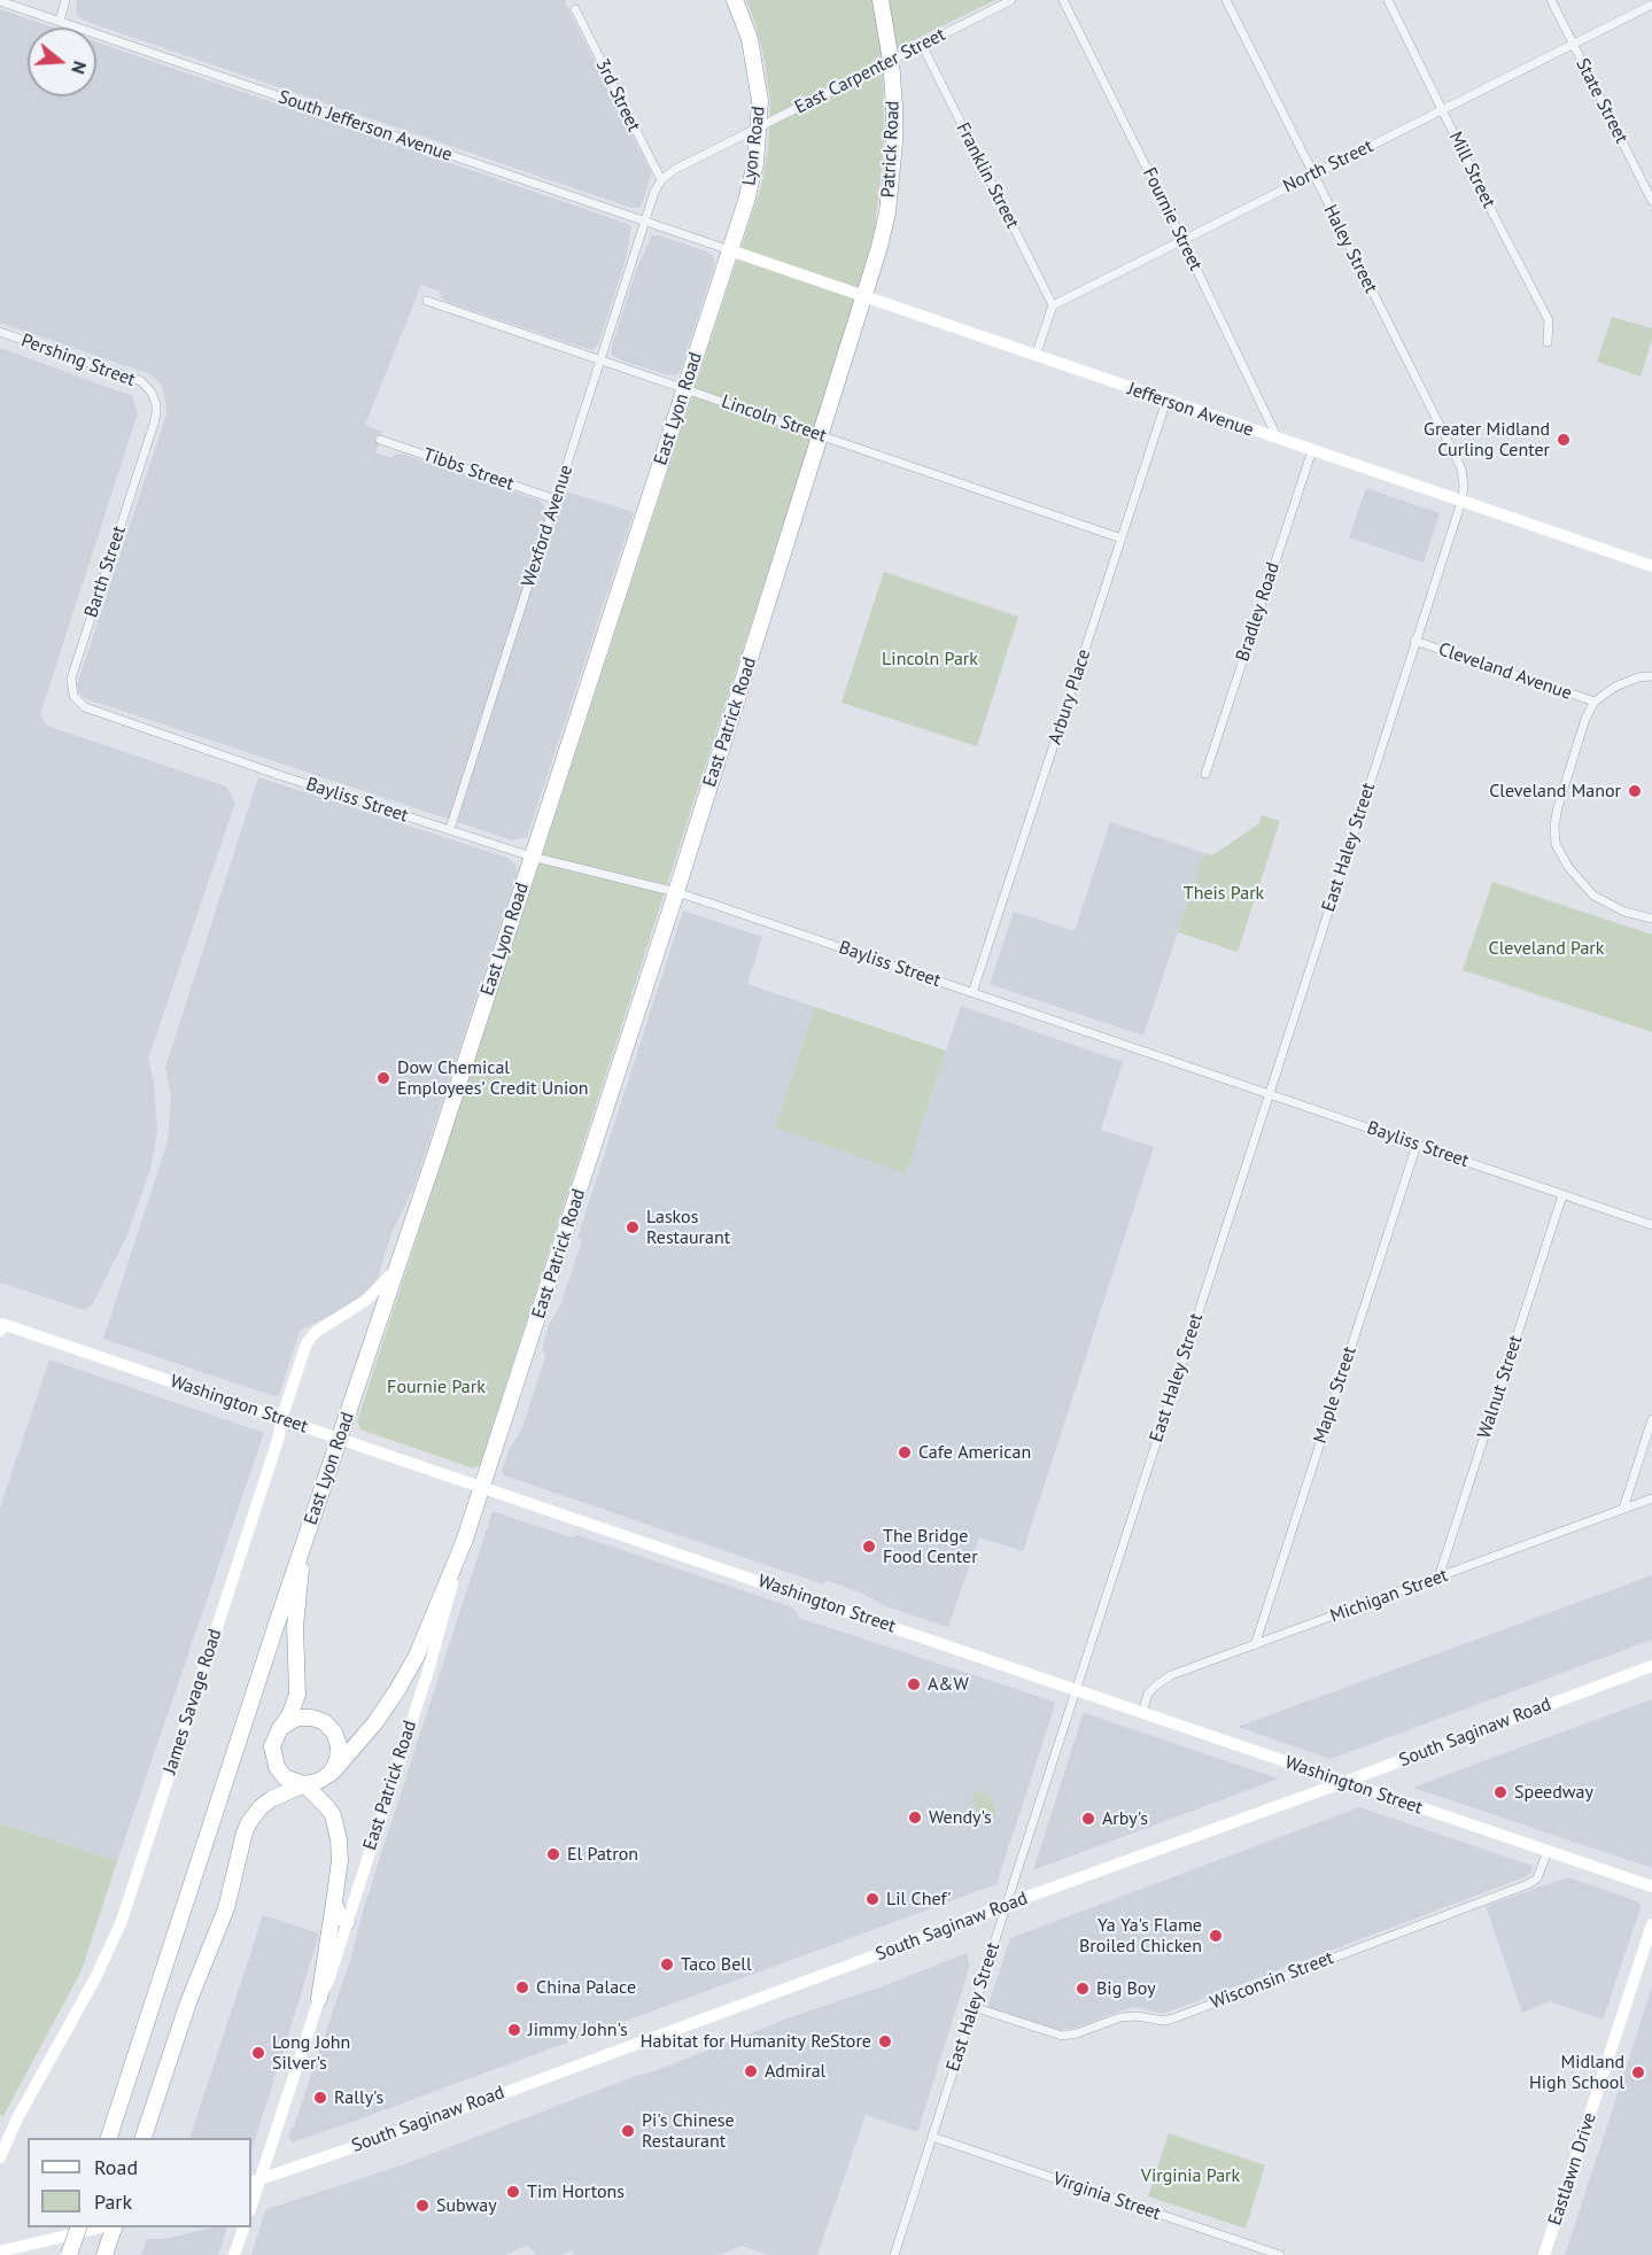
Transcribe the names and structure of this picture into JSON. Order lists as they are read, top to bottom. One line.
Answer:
{"streets":{"highway":["Lyon Road","Patrick Road","East Lyon Road","East Patrick Road"],"street":["East Carpenter Street","3rd Street","State Street","South Jefferson Avenue","North Street","Mill Street","Franklin Street","Fournie Street","Haley Street","Pershing Street","Jefferson Avenue","Lincoln Street","Tibbs Street","Wexford Avenue","Barth Street","Bradley Road","Cleveland Avenue","Arbury Place","Bayliss Street","East Haley Street","Walnut Street","Maple Street","Washington Street","Michigan Street","James Savage Road","South Saginaw Road","Wisconsin Street","Eastlawn Drive","Virginia Street"]},"crossings":[["East Carpenter Street","3rd Street"],["East Carpenter Street","Lyon Road"],["East Carpenter Street","Patrick Road"],["East Carpenter Street","Franklin Street"],["State Street","North Street"],["South Jefferson Avenue","Lyon Road"],["South Jefferson Avenue","East Lyon Road"],["South Jefferson Avenue","Jefferson Avenue"],["South Jefferson Avenue","Wexford Avenue"],["Lyon Road","East Lyon Road"],["Lyon Road","Jefferson Avenue"],["Patrick Road","Jefferson Avenue"],["Patrick Road","East Patrick Road"],["North Street","Mill Street"],["North Street","Franklin Street"],["North Street","Fournie Street"],["North Street","Haley Street"],["Fournie Street","Jefferson Avenue"],["Haley Street","Jefferson Avenue"],["Haley Street","East Haley Street"],["Pershing Street","Barth Street"],["East Lyon Road","Jefferson Avenue"],["East Lyon Road","Lincoln Street"],["East Lyon Road","Bayliss Street"],["East Lyon Road","Washington Street"],["East Lyon Road","James Savage Road"],["Jefferson Avenue","Bradley Road"],["Jefferson Avenue","Arbury Place"],["Jefferson Avenue","East Patrick Road"],["Jefferson Avenue","East Haley Street"],["Lincoln Street","Wexford Avenue"],["Lincoln Street","Arbury Place"],["Lincoln Street","East Patrick Road"],["Tibbs Street","Wexford Avenue"],["Wexford Avenue","Bayliss Street"],["Barth Street","Bayliss Street"],["Cleveland Avenue","East Haley Street"],["Arbury Place","Bayliss Street"],["East Patrick Road","Bayliss Street"],["East Patrick Road","Washington Street"],["East Patrick Road","South Saginaw Road"],["Bayliss Street","East Haley Street"],["Bayliss Street","Walnut Street"],["Bayliss Street","Maple Street"],["East Haley Street","Washington Street"],["East Haley Street","South Saginaw Road"],["East Haley Street","Wisconsin Street"],["East Haley Street","Virginia Street"],["Walnut Street","Michigan Street"],["Maple Street","Michigan Street"],["Washington Street","Michigan Street"],["Washington Street","James Savage Road"],["Washington Street","South Saginaw Road"],["Washington Street","Wisconsin Street"]],"parks":["Lincoln Park","Theis Park","Cleveland Park","Fournie Park","Virginia Park"],"places":["Greater Midland Curling Center","Cleveland Manor","Dow Chemical Employees’ Credit Union","Laskos Restaurant","Cafe American","The Bridge Food Center","A&W","Speedway","Wendy's","Arby's","El Patron","Lil Chef'","Ya Ya's Flame Broiled Chicken","Taco Bell","China Palace","Big Boy","Jimmy John's","Habitat for Humanity ReStore","Long John Silver's","Admiral","Midland High School","Rally's","Pi's Chinese Restaurant","Tim Hortons","Subway"],"legend":["Road","Park"],"north":"right"}
